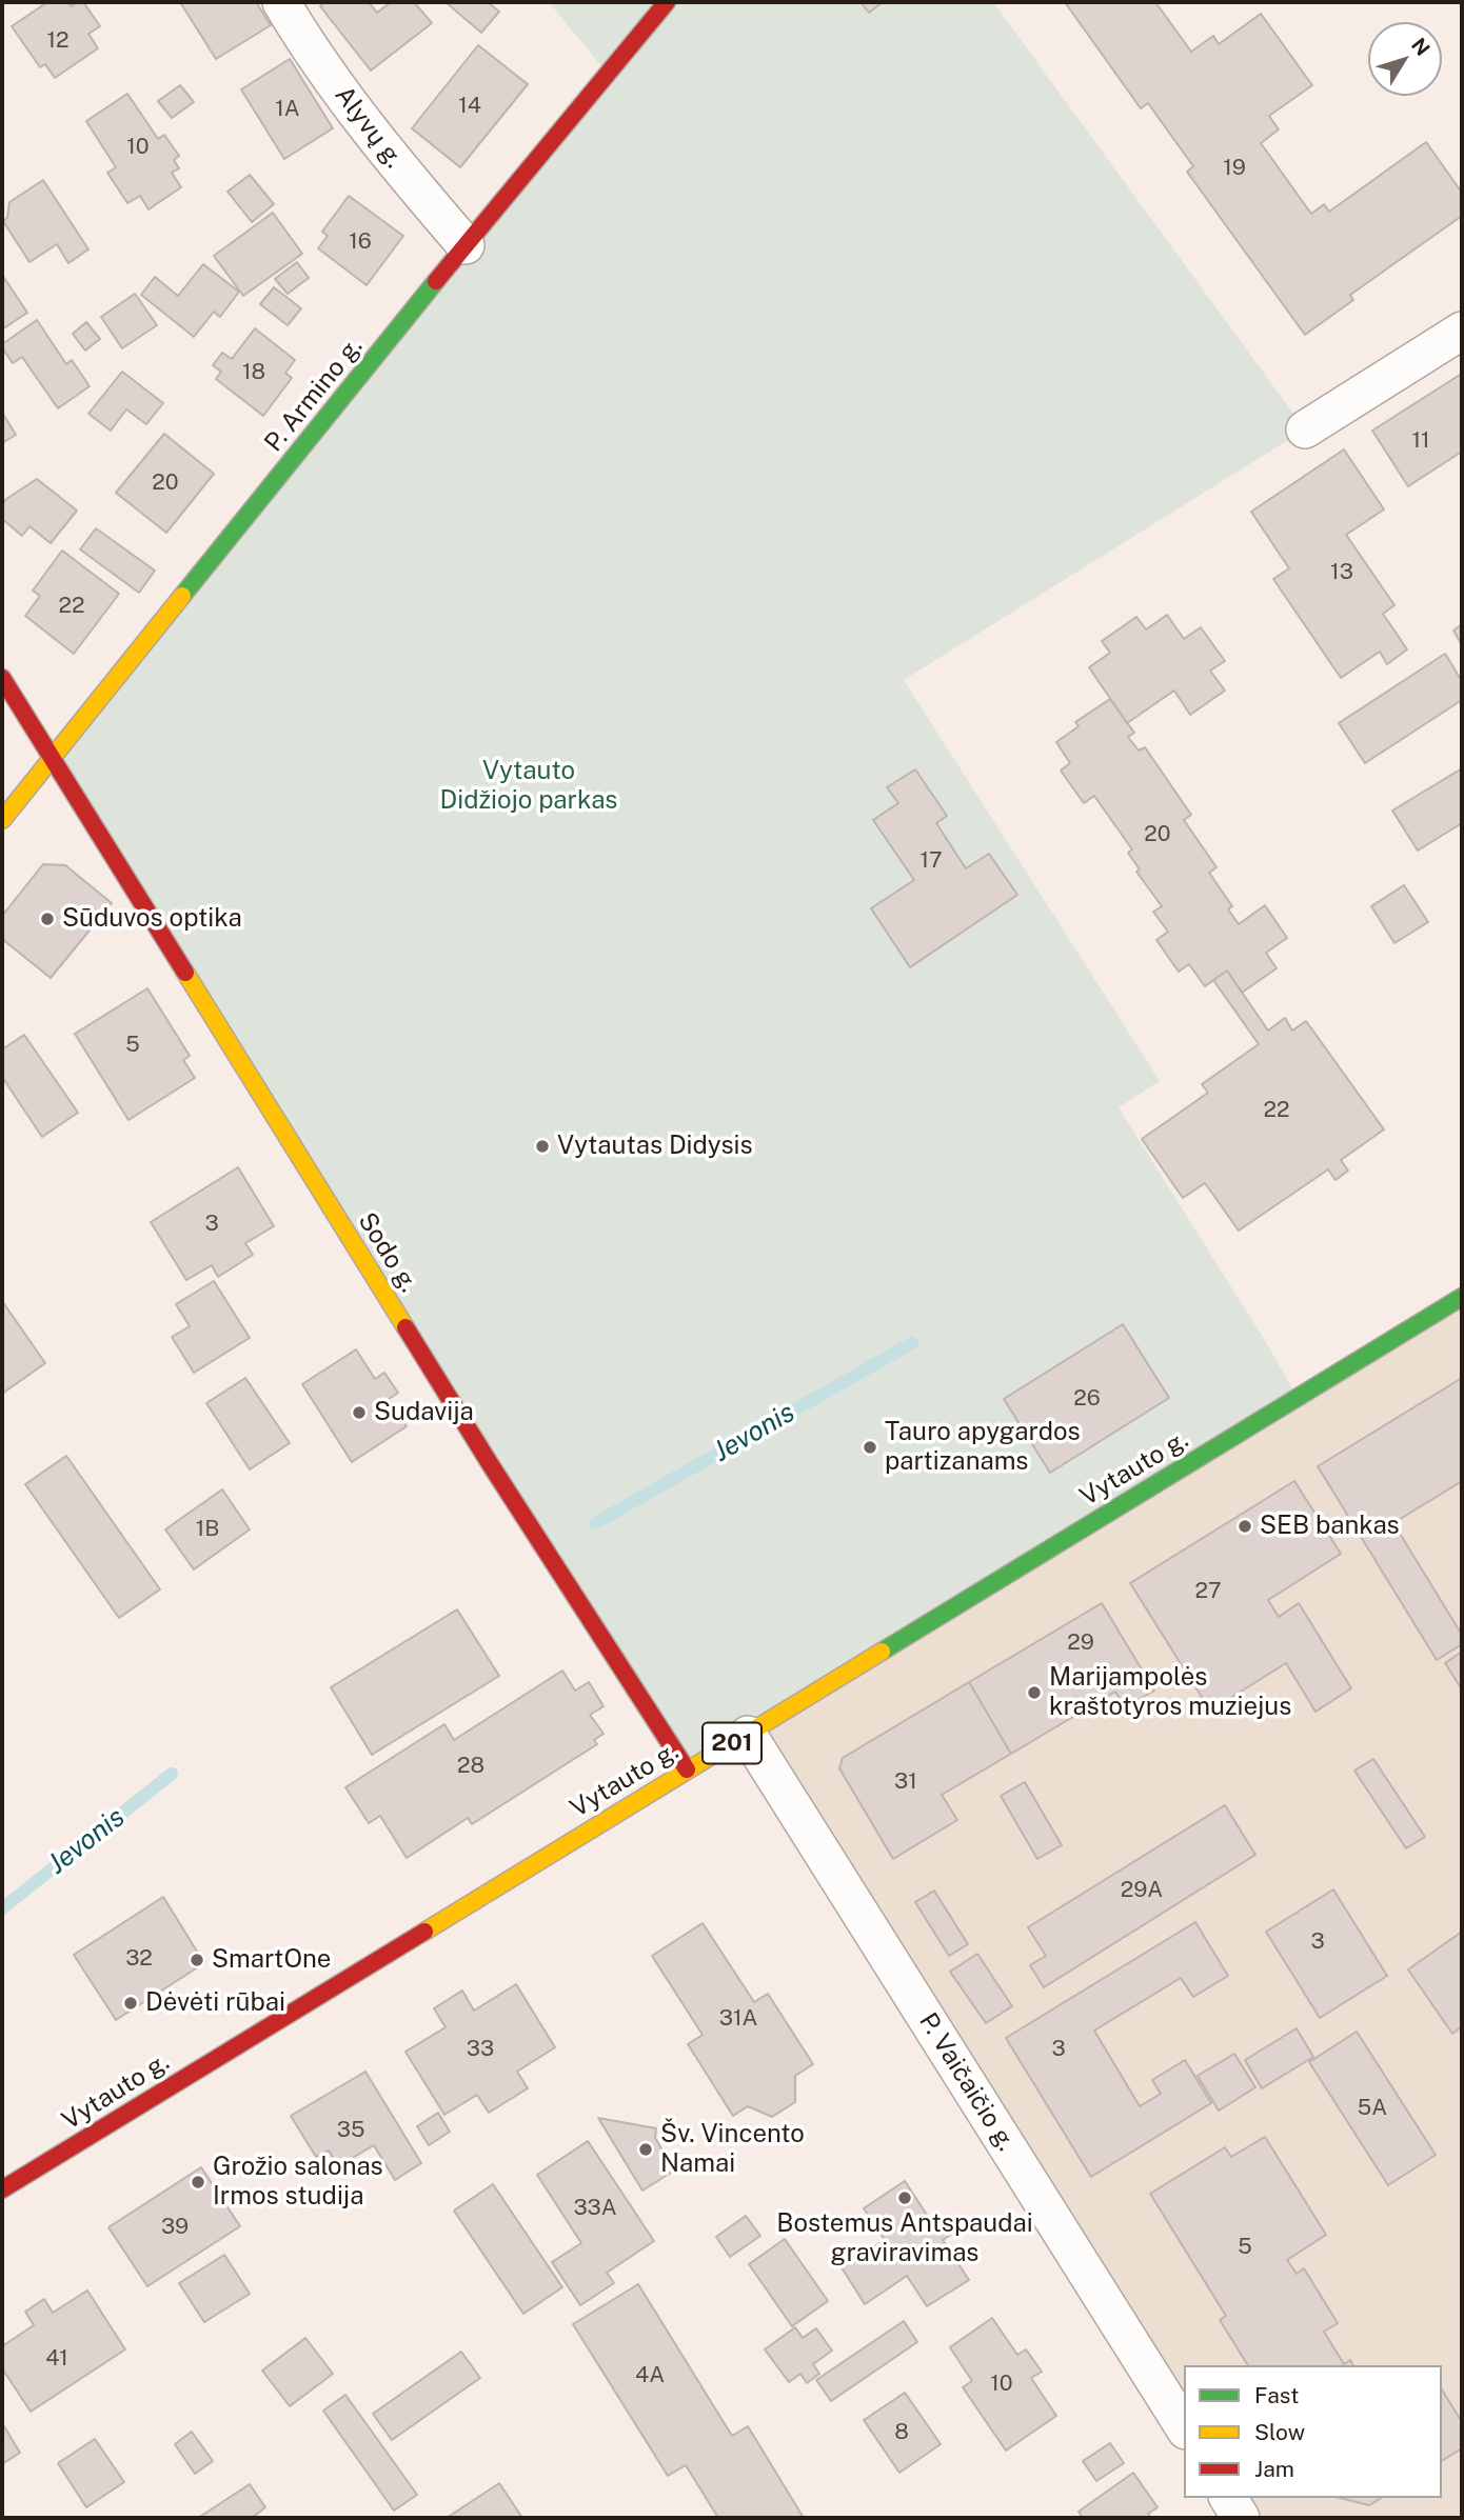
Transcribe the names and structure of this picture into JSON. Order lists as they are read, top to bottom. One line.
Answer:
{"streets":{"main road":["P. Armino g.","Sodo g.","Vytauto g.","201"],"street":["Alyvų g.","P. Vaičaičio g."]},"crossings":[["Alyvų g.","P. Armino g."],["P. Armino g.","Sodo g."],["Sodo g.","Vytauto g."],["Vytauto g.","P. Vaičaičio g."]],"water":["Jevonis"],"parks":["Vytauto Didžiojo parkas"],"places":["Sūduvos optika","Vytautas Didysis","Sudavija","Tauro apygardos partizanams","SEB bankas","Marijampolės kraštotyros muziejus","SmartOne","Dėvėti rūbai","Šv. Vincento Namai","Grožio salonas Irmos studija","Bostemus Antspaudai graviravimas"],"house_numbers":["12","14","1A","10","19","16","18","11","20","13","22","20","17","5","22","3","26","1B","27","29","28","31","29A","3","32","31A","33","3","5A","35","33A","39","5","41","4A","10","8"],"legend":["Fast","Slow","Jam"],"north":"top right"}
